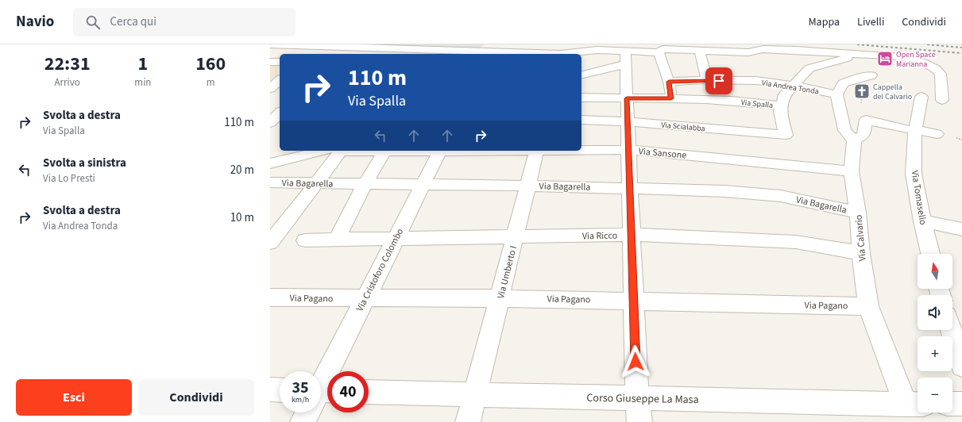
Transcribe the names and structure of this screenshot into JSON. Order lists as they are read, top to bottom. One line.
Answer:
{"streets":{"street":["Via Andrea Tonda","Via Spalla","Via Scialabba","Via Sansone","Via Bagarella","Via Tomasello","Via Ricco","Via Calvario","Via Cristoforo Colombo","Via Umberto I","Via Pagano","Corso Giuseppe La Masa"]},"crossings":[["Via Spalla","Via Scialabba"],["Via Sansone","Via Calvario"],["Via Bagarella","Via Calvario"],["Via Bagarella","Via Cristoforo Colombo"],["Via Bagarella","Via Umberto I"],["Via Ricco","Via Calvario"],["Via Ricco","Via Cristoforo Colombo"],["Via Ricco","Via Umberto I"],["Via Calvario","Via Pagano"],["Via Calvario","Corso Giuseppe La Masa"],["Via Cristoforo Colombo","Via Pagano"],["Via Umberto I","Via Pagano"],["Via Umberto I","Corso Giuseppe La Masa"]],"places":{"hotel":["Open Space Marianna"],"church":["Cappella del Calvario"]},"north":"top","page":{"header":"Navio","search":"Cerca qui","nav":["Mappa","Livelli","Condividi"],"eta":["22:31","Arrivo","1","min","160","m"],"turn":["110 m","Via Spalla"],"list":[{"name":"Svolta a destra","note":"Via Spalla","value":"110 m"},{"name":"Svolta a sinistra","note":"Via Lo Presti","value":"20 m"},{"name":"Svolta a destra","note":"Via Andrea Tonda","value":"10 m"}],"map_buttons":["+","−"],"speed":"35 km/h","limit":"40","buttons":["Esci","Condividi"]}}
